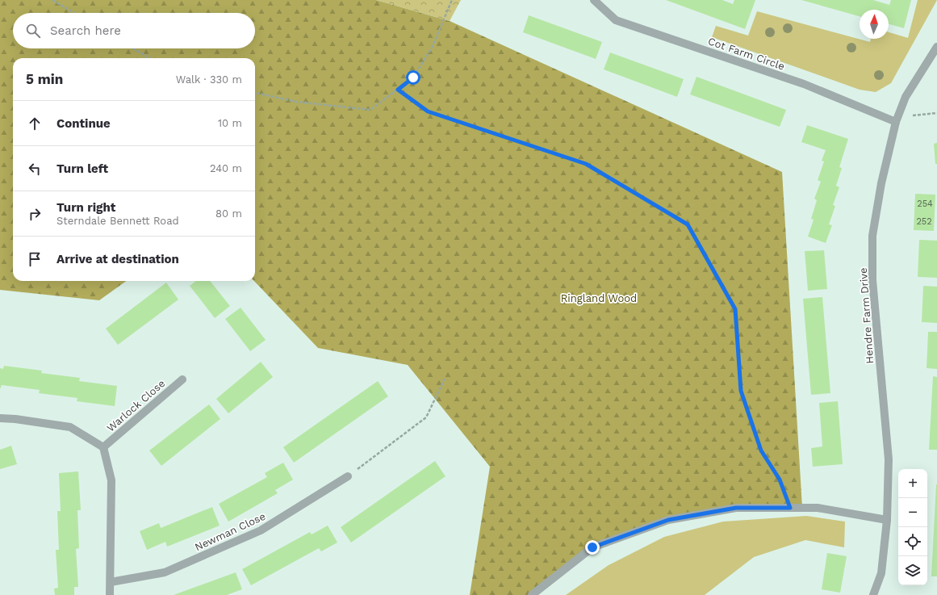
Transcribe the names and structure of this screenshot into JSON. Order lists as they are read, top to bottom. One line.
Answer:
{"streets":{"street":["Cot Farm Circle","Hendre Farm Drive","Warlock Close","Newman Close"]},"crossings":[["Cot Farm Circle","Hendre Farm Drive"]],"parks":["Ringland Wood"],"house_numbers":["254","252"],"north":"top","page":{"search":"Search here","heading":["5 min","Walk · 330 m"],"list":[["Continue","10 m"],["Turn left","240 m"],["Turn right","Sterndale Bennett Road","80 m"],"Arrive at destination"],"map_buttons":["+","−"]}}
